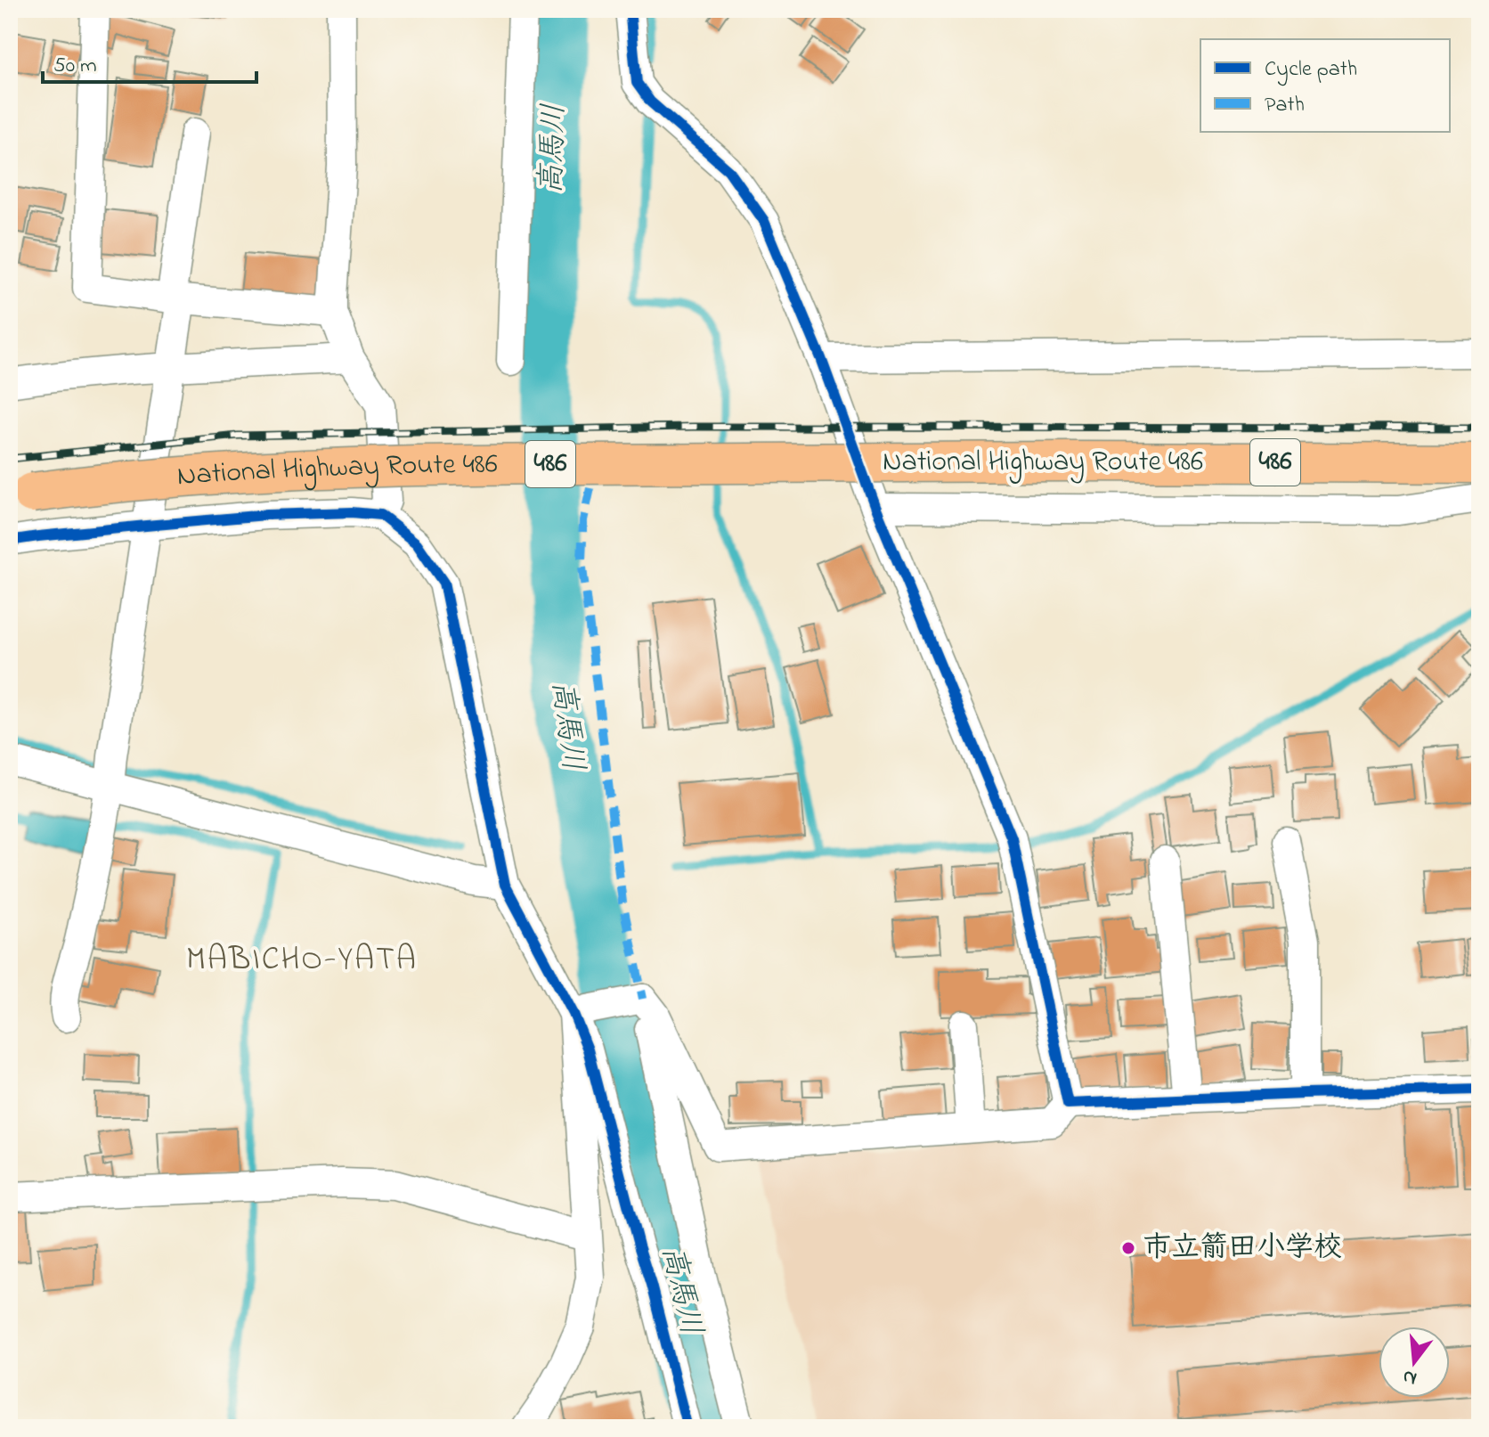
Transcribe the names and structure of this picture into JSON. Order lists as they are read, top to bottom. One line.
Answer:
{"streets":{"highway":["National Highway Route 486","486"]},"districts":["MABICHO-YATA"],"water":["高馬川"],"places":["市立箭田小学校"],"legend":["Cycle path","Path"],"scale_bar":"50 m","north":"bottom"}
